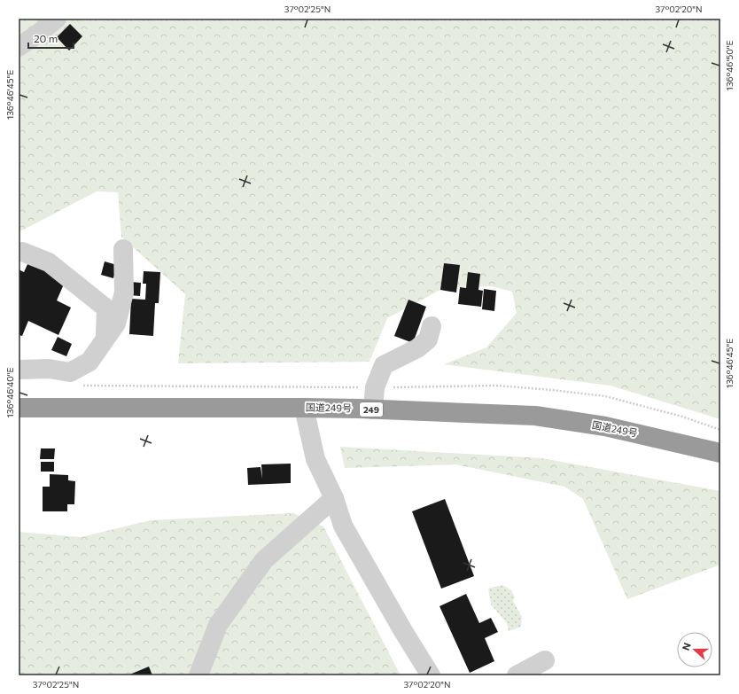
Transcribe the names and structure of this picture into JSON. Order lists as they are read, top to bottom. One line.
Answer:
{"streets":{"highway":["国道249号","249"]},"scale_bar":"20 m","north":"left","coordinates":["37°02'25\"N","37°02'20\"N","136°46'50\"E","136°46'45\"E","136°46'40\"E"]}
